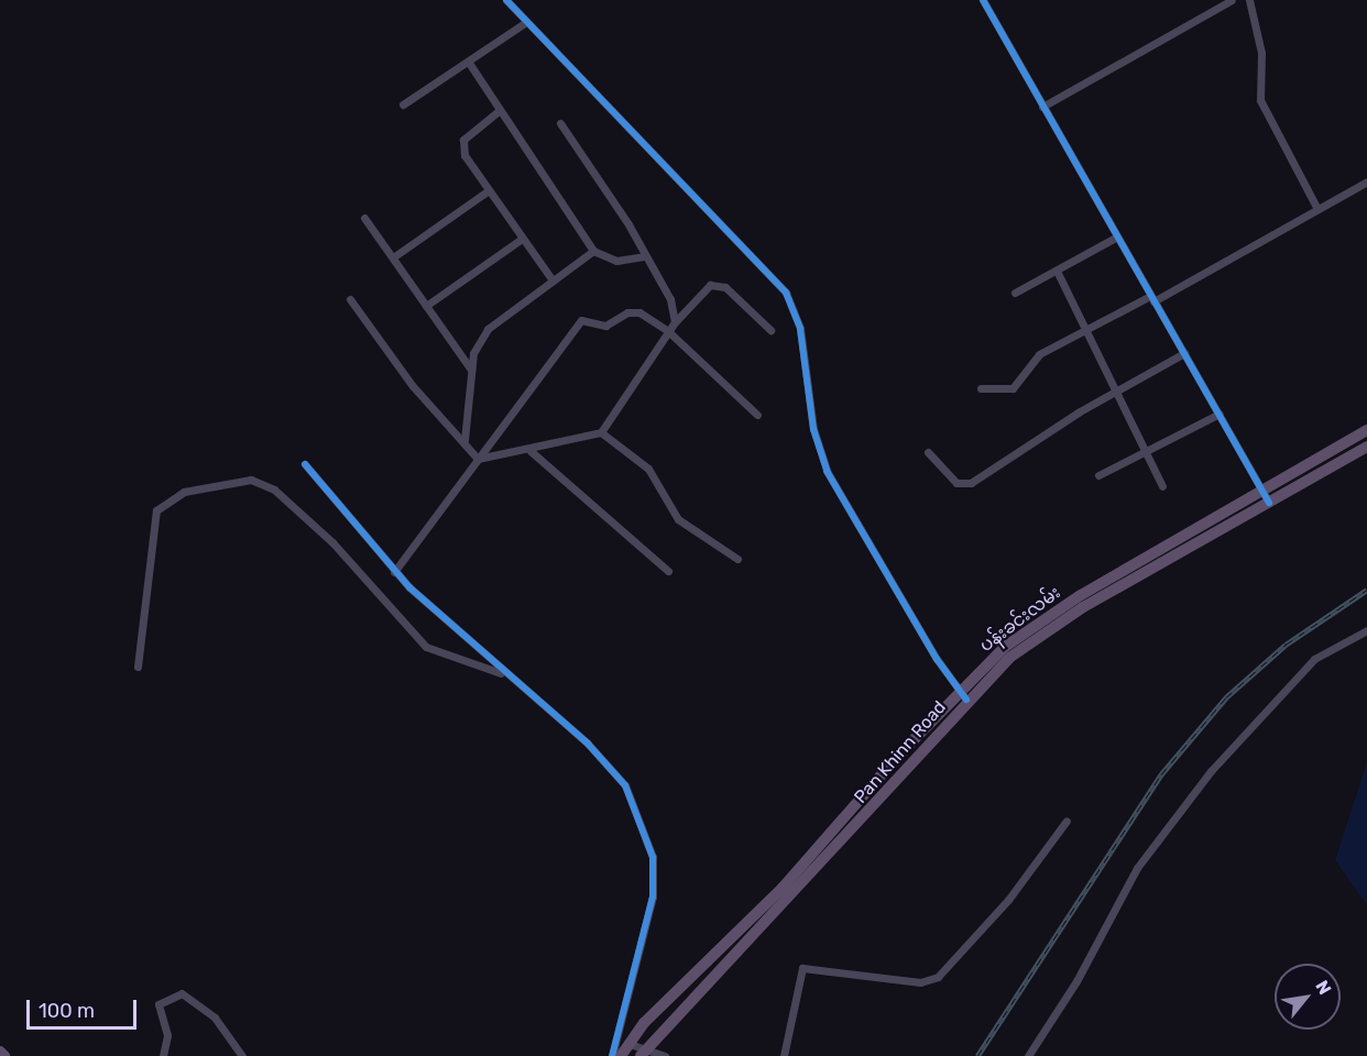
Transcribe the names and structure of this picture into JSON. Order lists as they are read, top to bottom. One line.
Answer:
{"streets":{"main road":["ပန်းခင်းလမ်း","Pan Khinn Road"]},"crossings":[["ပန်းခင်းလမ်း","Pan Khinn Road"]],"scale_bar":"100 m","north":"top right"}
